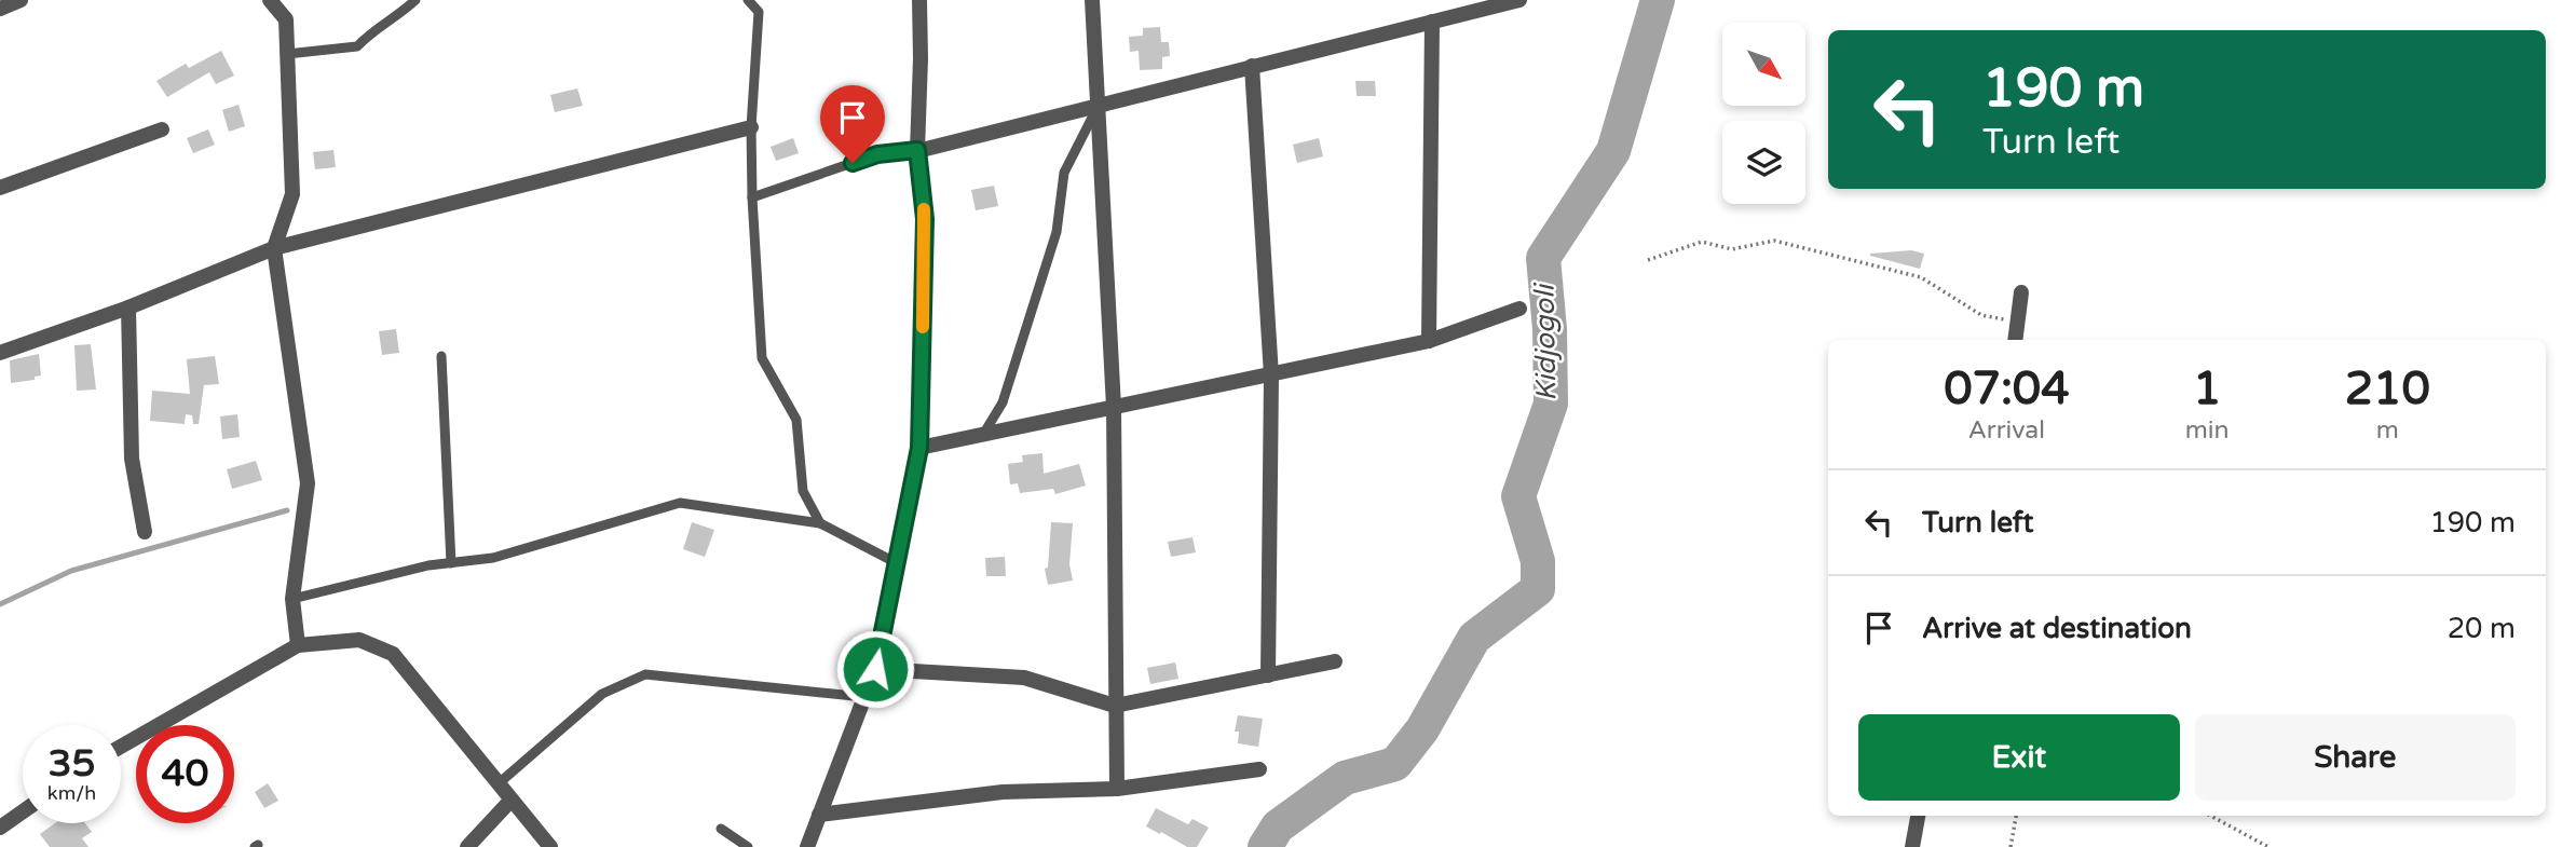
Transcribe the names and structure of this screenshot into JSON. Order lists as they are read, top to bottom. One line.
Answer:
{"water":["Kidjogoli"],"north":"bottom right","page":{"turn":["190 m","Turn left"],"eta":["07:04","Arrival","1","min","210","m"],"list":[{"name":"Turn left","value":"190 m"},{"name":"Arrive at destination","value":"20 m"}],"buttons":["Exit","Share"],"speed":"35 km/h","limit":"40"}}
